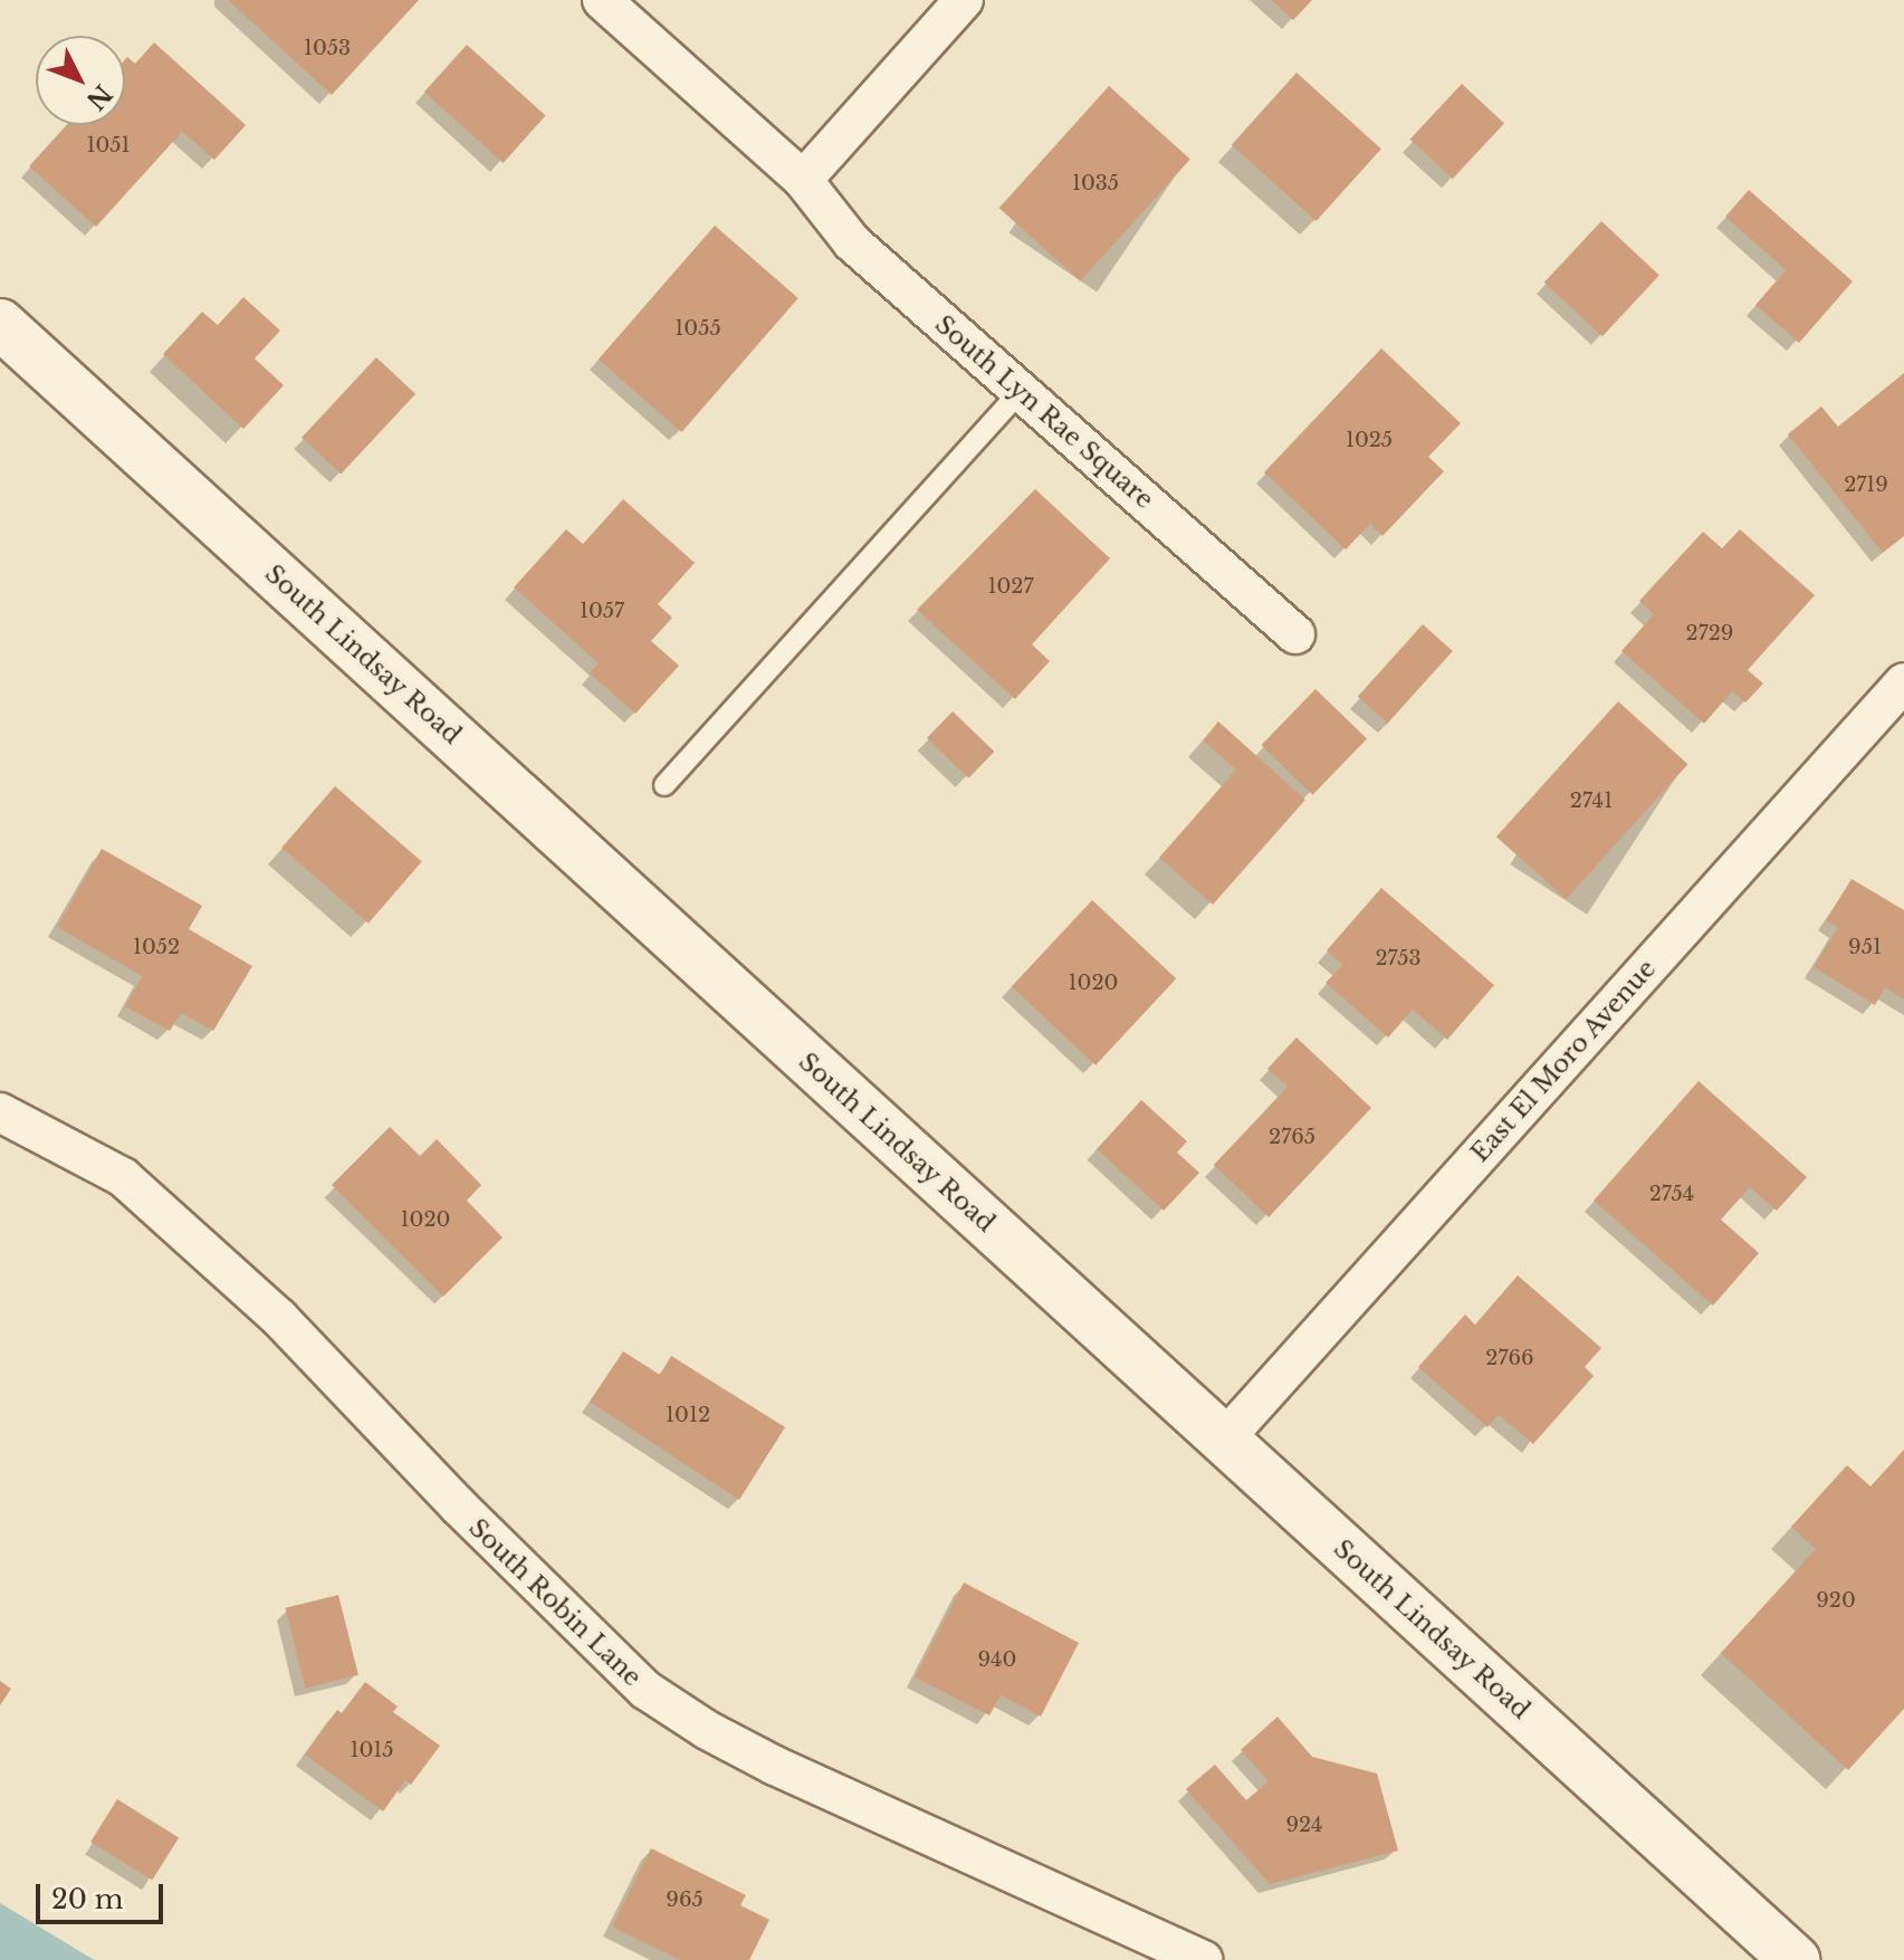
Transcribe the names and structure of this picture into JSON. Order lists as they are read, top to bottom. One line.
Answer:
{"streets":{"main road":["South Lindsay Road"],"street":["South Lyn Rae Square","East El Moro Avenue","South Robin Lane"]},"crossings":[["South Lindsay Road","East El Moro Avenue"]],"house_numbers":["1053","1051","1035","1055","1025","2719","1027","1057","2729","2741","1052","951","2753","1020","2765","2754","1020","2766","1012","920","940","1015","924","965"],"scale_bar":"20 m","north":"bottom right"}
